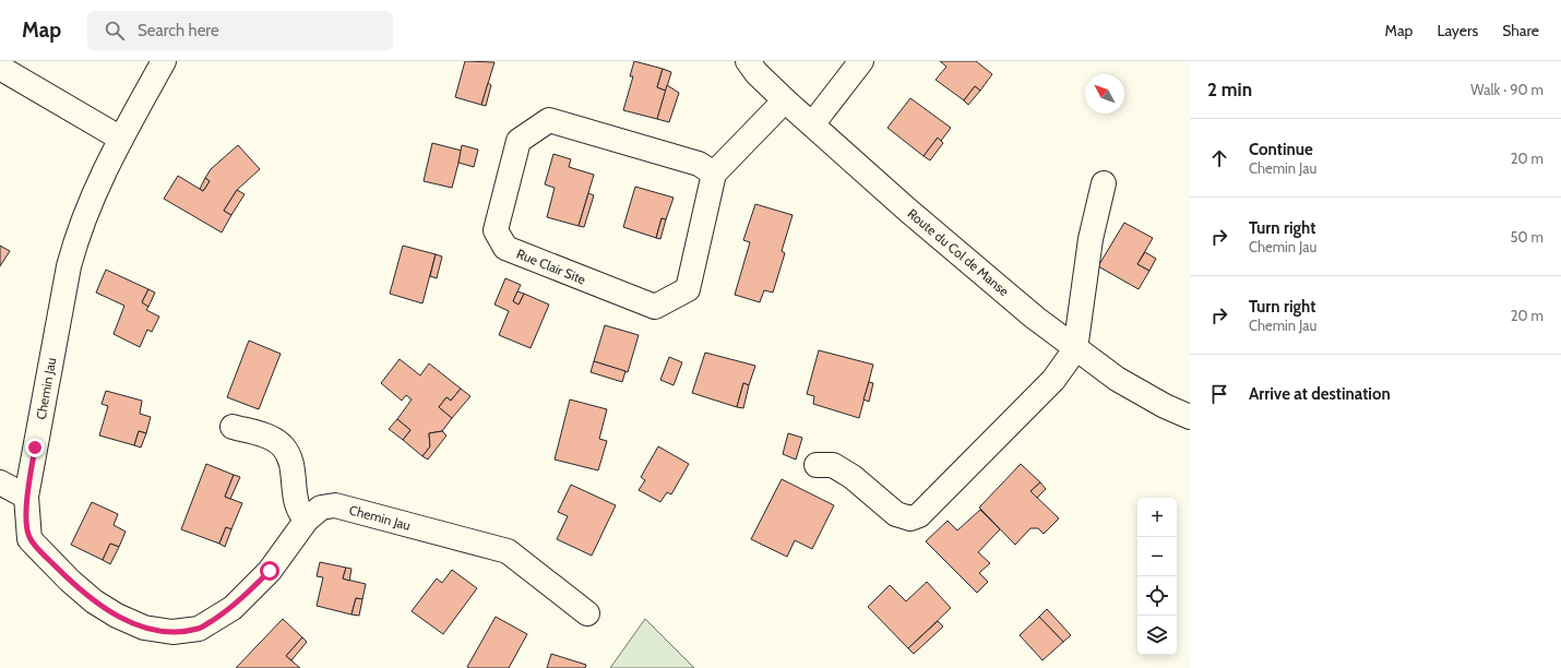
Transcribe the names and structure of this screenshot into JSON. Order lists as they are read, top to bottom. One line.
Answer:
{"streets":{"street":["Route du Col de Manse","Rue Clair Site","Chemin Jau"]},"north":"top left","page":{"header":"Map","search":"Search here","nav":["Map","Layers","Share"],"heading":["2 min","Walk · 90 m"],"list":[["Continue","Chemin Jau","20 m"],["Turn right","Chemin Jau","50 m"],["Turn right","Chemin Jau","20 m"],"Arrive at destination"],"map_buttons":["+","−"]}}
